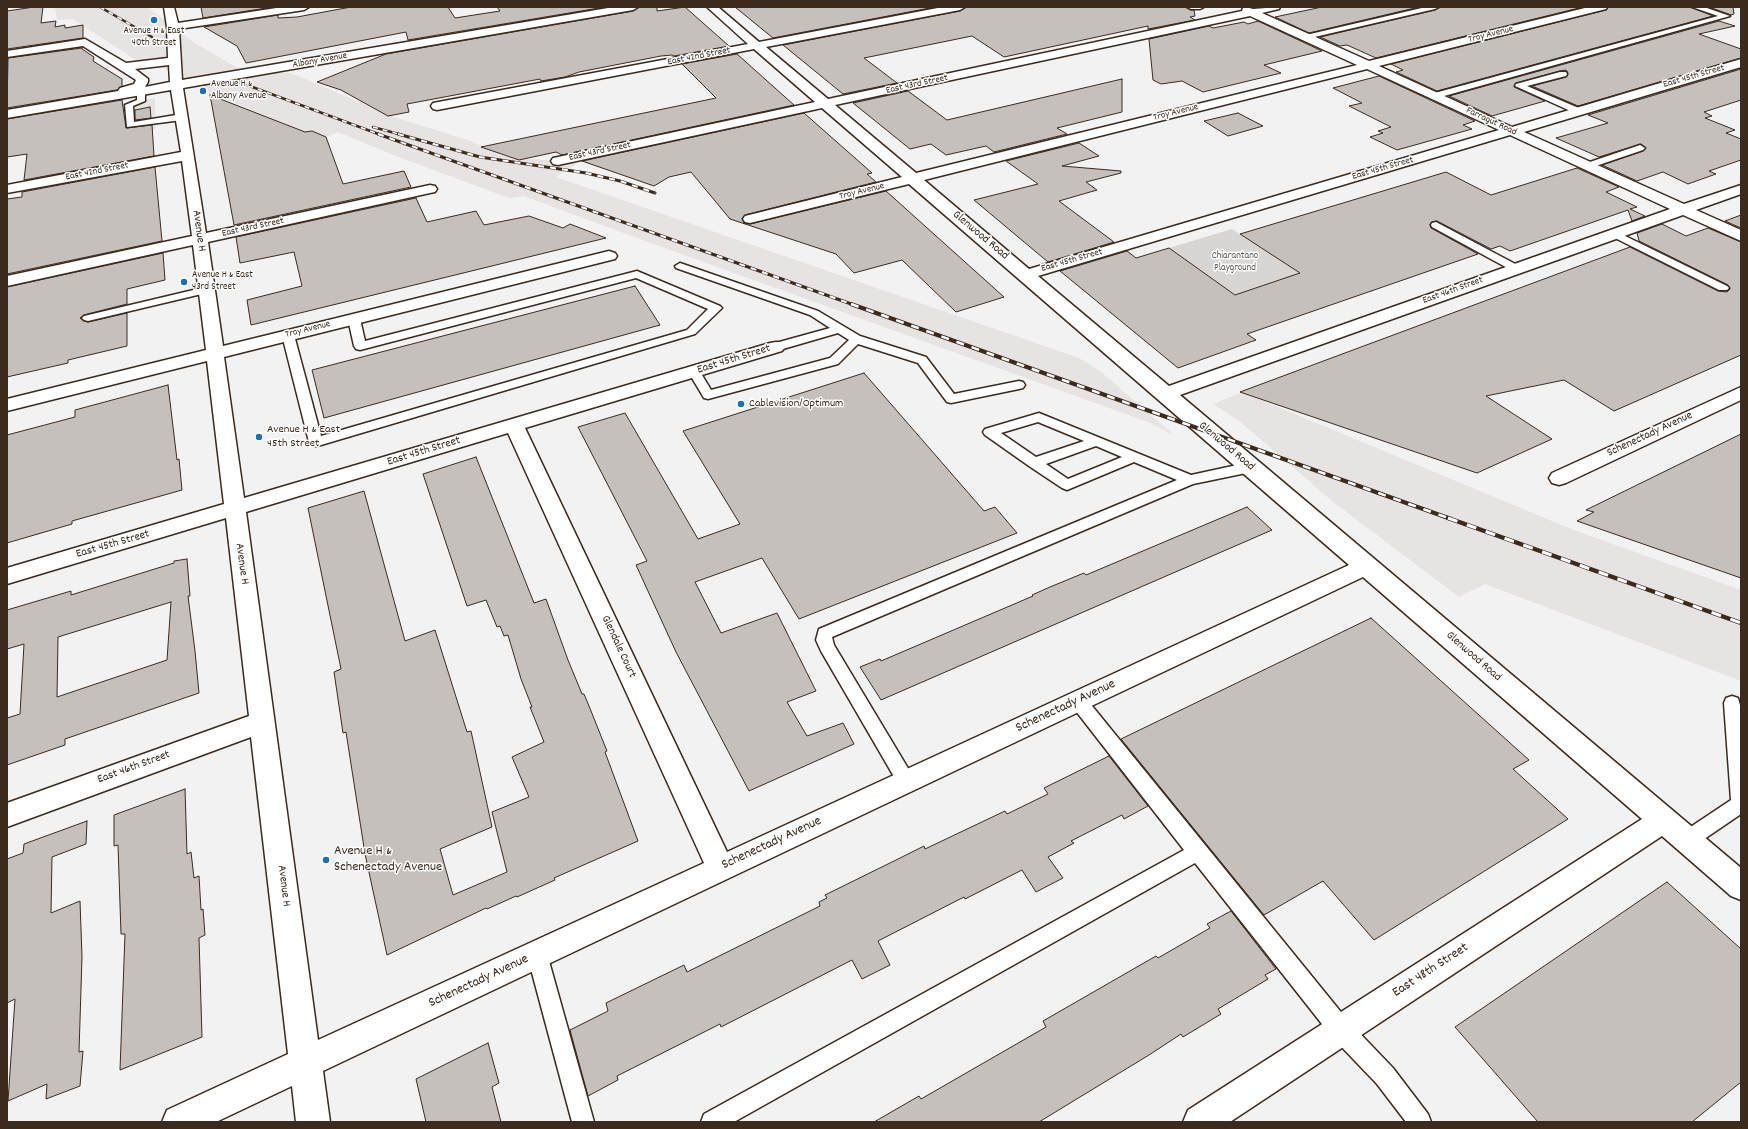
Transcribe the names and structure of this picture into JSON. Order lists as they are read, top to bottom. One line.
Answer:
{"streets":{"street":["Troy Avenue","East 42nd Street","Albany Avenue","East 45th Street","East 43rd Street","Farragut Road","Avenue H","Glenwood Road","East 46th Street","Schenectady Avenue","Glendale Court","East 48th Street"]},"crossings":[["Troy Avenue","Farragut Road"],["Troy Avenue","Avenue H"],["Troy Avenue","Glenwood Road"],["East 42nd Street","Avenue H"],["East 42nd Street","Glenwood Road"],["Albany Avenue","Avenue H"],["East 45th Street","Farragut Road"],["East 45th Street","Avenue H"],["East 45th Street","Glenwood Road"],["East 45th Street","Glendale Court"],["East 43rd Street","Farragut Road"],["East 43rd Street","Avenue H"],["East 43rd Street","Glenwood Road"],["Farragut Road","East 46th Street"],["Avenue H","East 46th Street"],["Avenue H","Schenectady Avenue"],["Glenwood Road","East 46th Street"],["Glenwood Road","Schenectady Avenue"],["Glenwood Road","East 48th Street"],["Schenectady Avenue","Glendale Court"]],"parks":["Chiarantano Playground"],"places":["Avenue H & East 40th Street","Avenue H & Albany Avenue","Avenue H & East 43rd Street","Cablevision/Optimum","Avenue H & East 45th Street","Avenue H & Schenectady Avenue"]}
